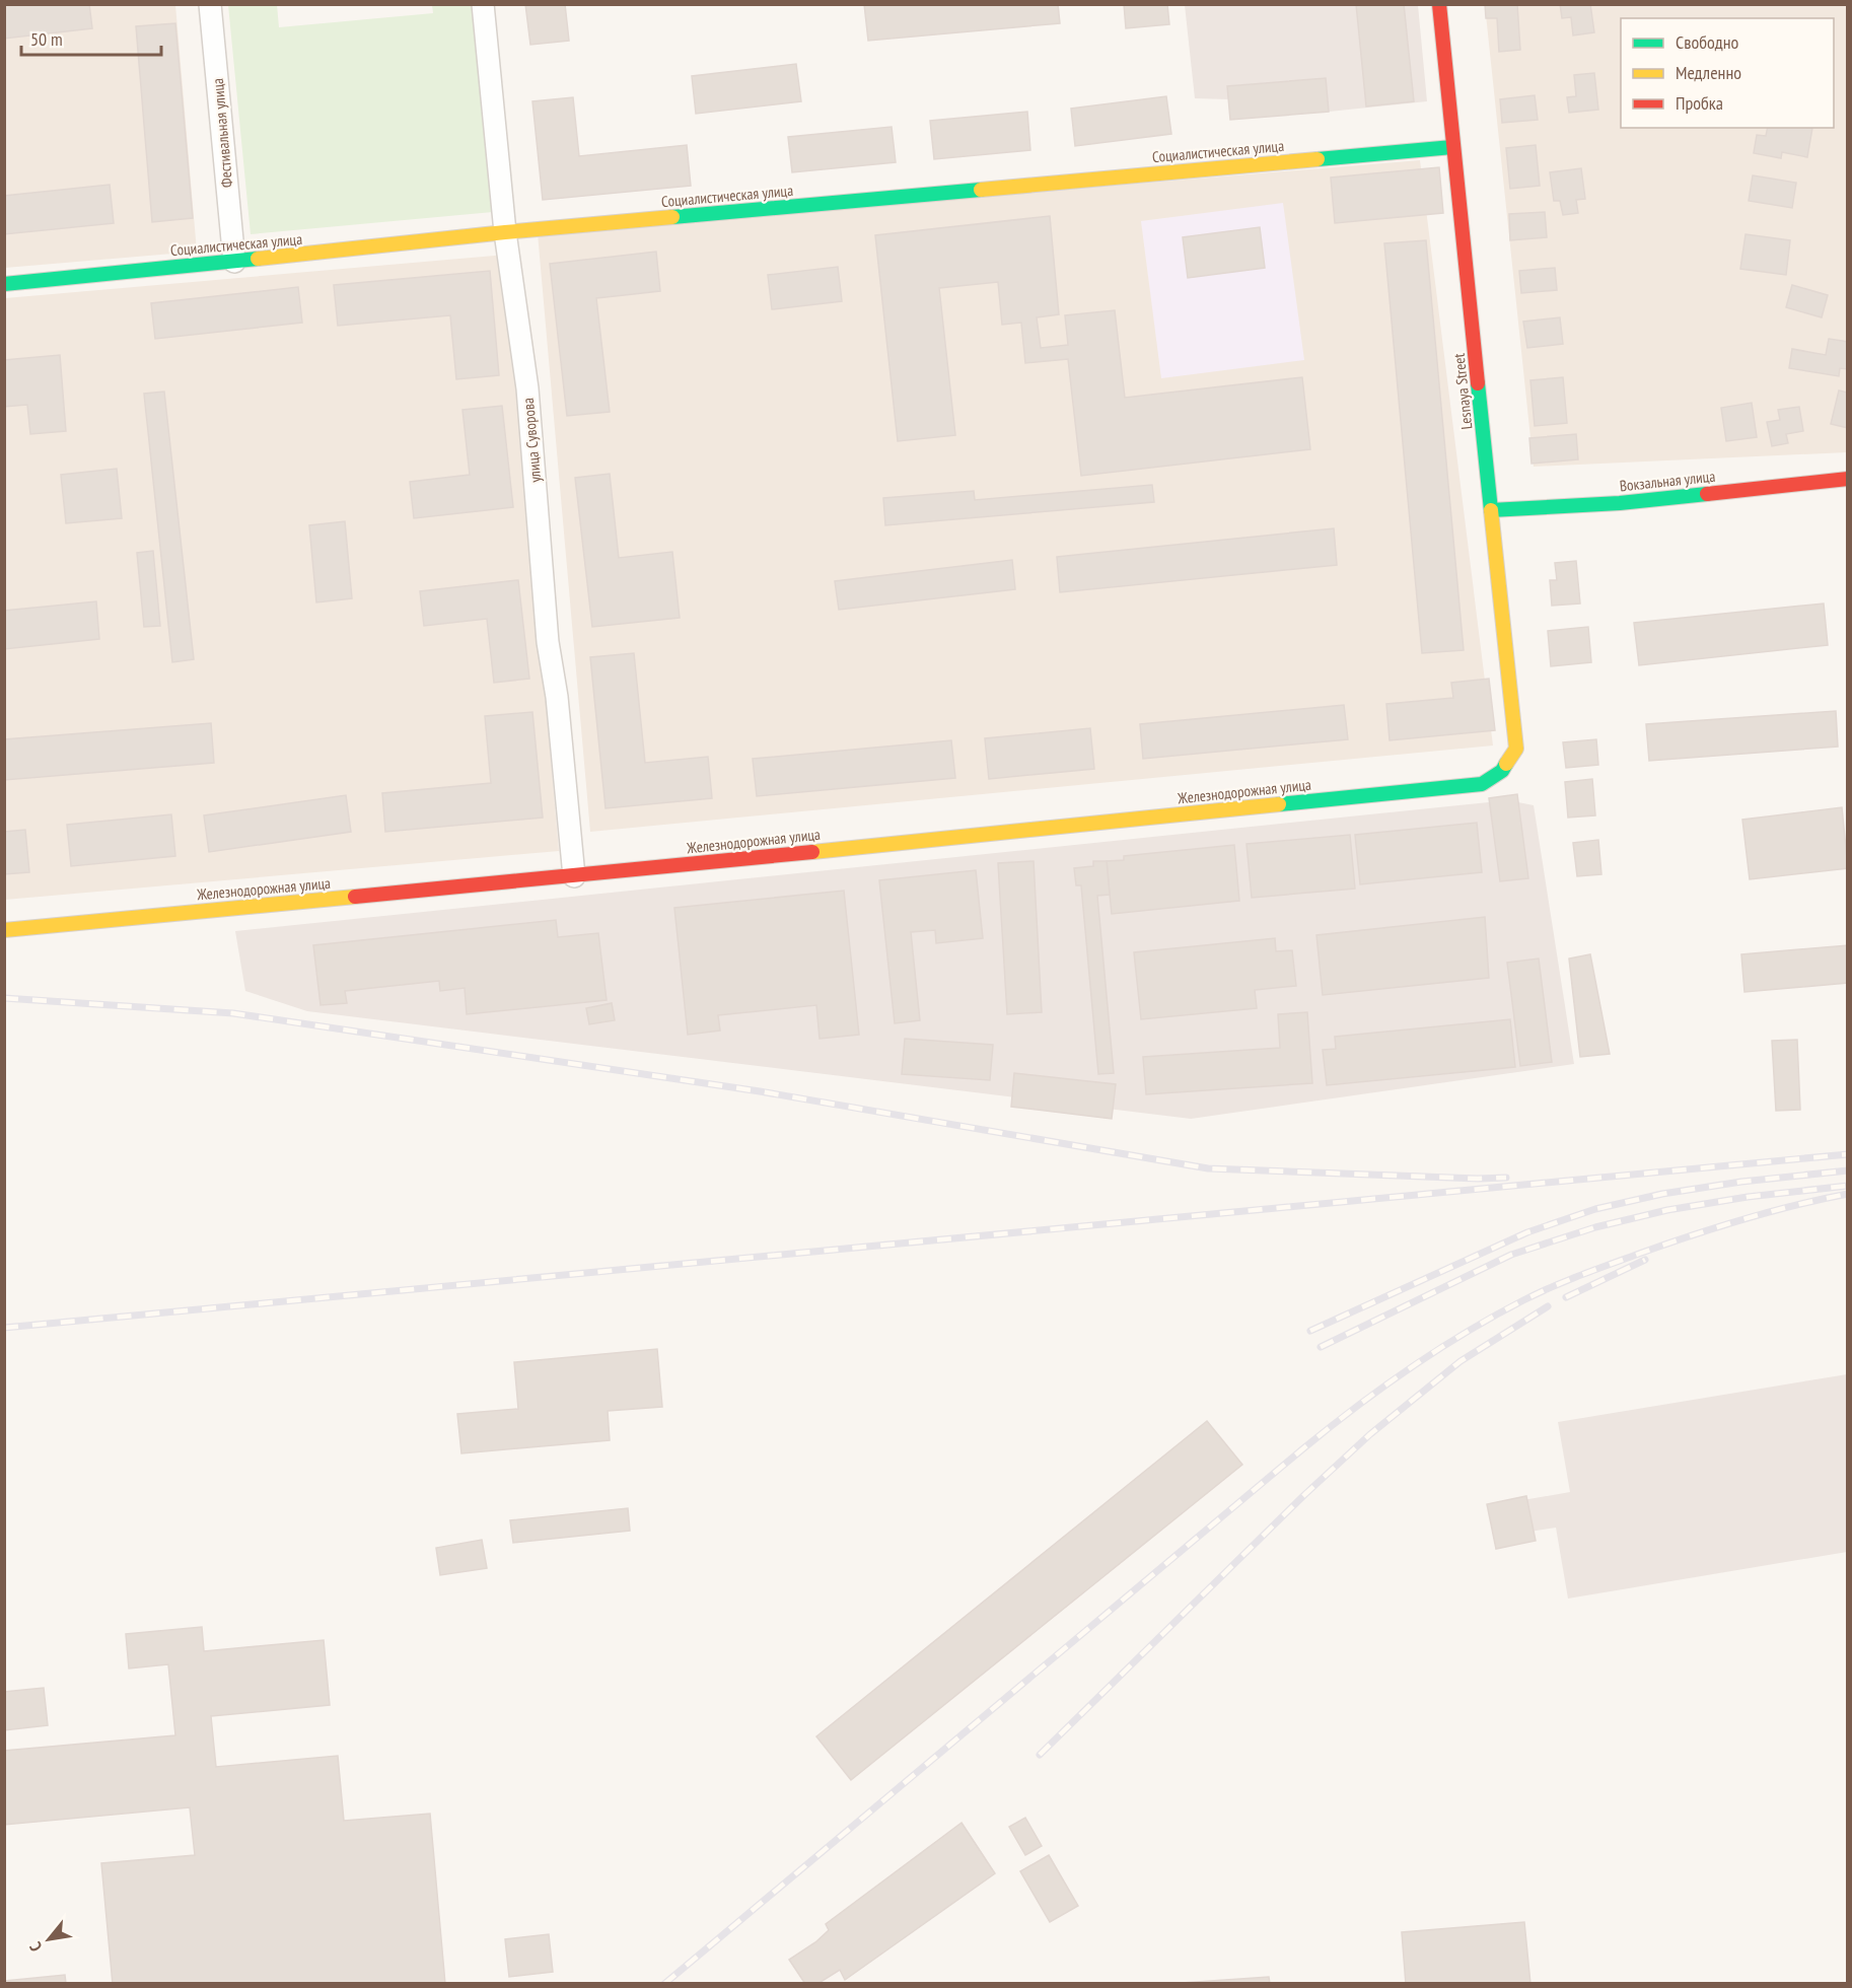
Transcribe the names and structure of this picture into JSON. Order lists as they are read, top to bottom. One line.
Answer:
{"streets":{"main road":["Социалистическая улица","Lesnaya Street","Вокзальная улица","Железнодорожная улица"],"street":["Фестивальная улица","улица Суворова"]},"crossings":[["Фестивальная улица","Социалистическая улица"],["Социалистическая улица","Lesnaya Street"],["Социалистическая улица","улица Суворова"],["Lesnaya Street","Вокзальная улица"],["Lesnaya Street","Железнодорожная улица"],["улица Суворова","Железнодорожная улица"]],"legend":["Свободно","Медленно","Пробка"],"scale_bar":"50 m","north":"bottom left"}
